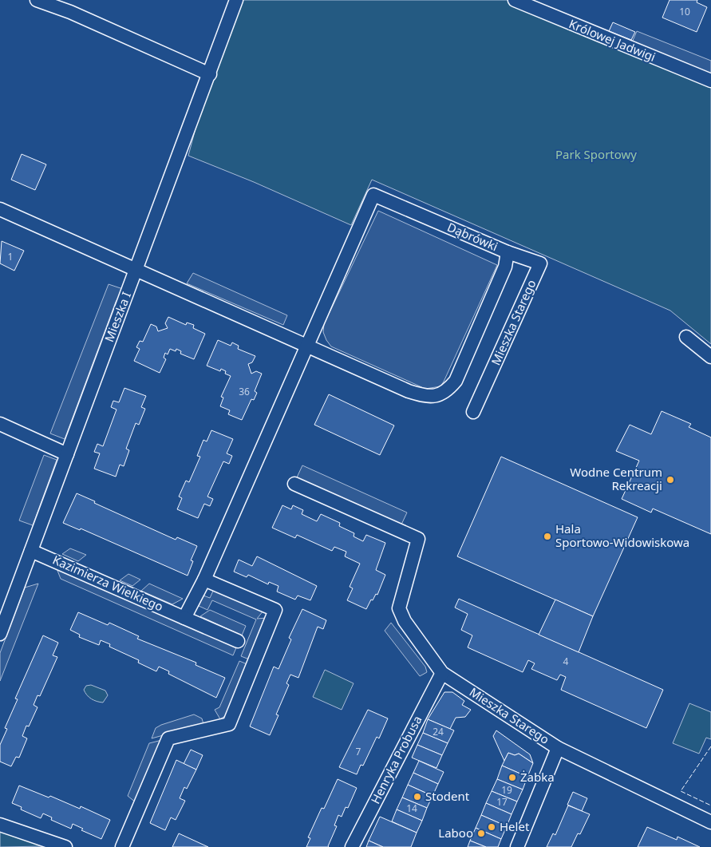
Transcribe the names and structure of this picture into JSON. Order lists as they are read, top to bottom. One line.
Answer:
{"streets":{"street":["Królowej Jadwigi","Dąbrówki","Mieszka I","Mieszka Starego","Kazimierza Wielkiego","Henryka Probusa"]},"crossings":[["Dąbrówki","Mieszka I"],["Dąbrówki","Mieszka Starego"],["Mieszka I","Kazimierza Wielkiego"],["Mieszka Starego","Henryka Probusa"]],"parks":["Park Sportowy"],"places":["Wodne Centrum Rekreacji","Hala Sportowo-Widowiskowa","Żabka","Stodent","Helet","Laboo"],"house_numbers":["10","1","36","4","24","7","19","17","14"]}
